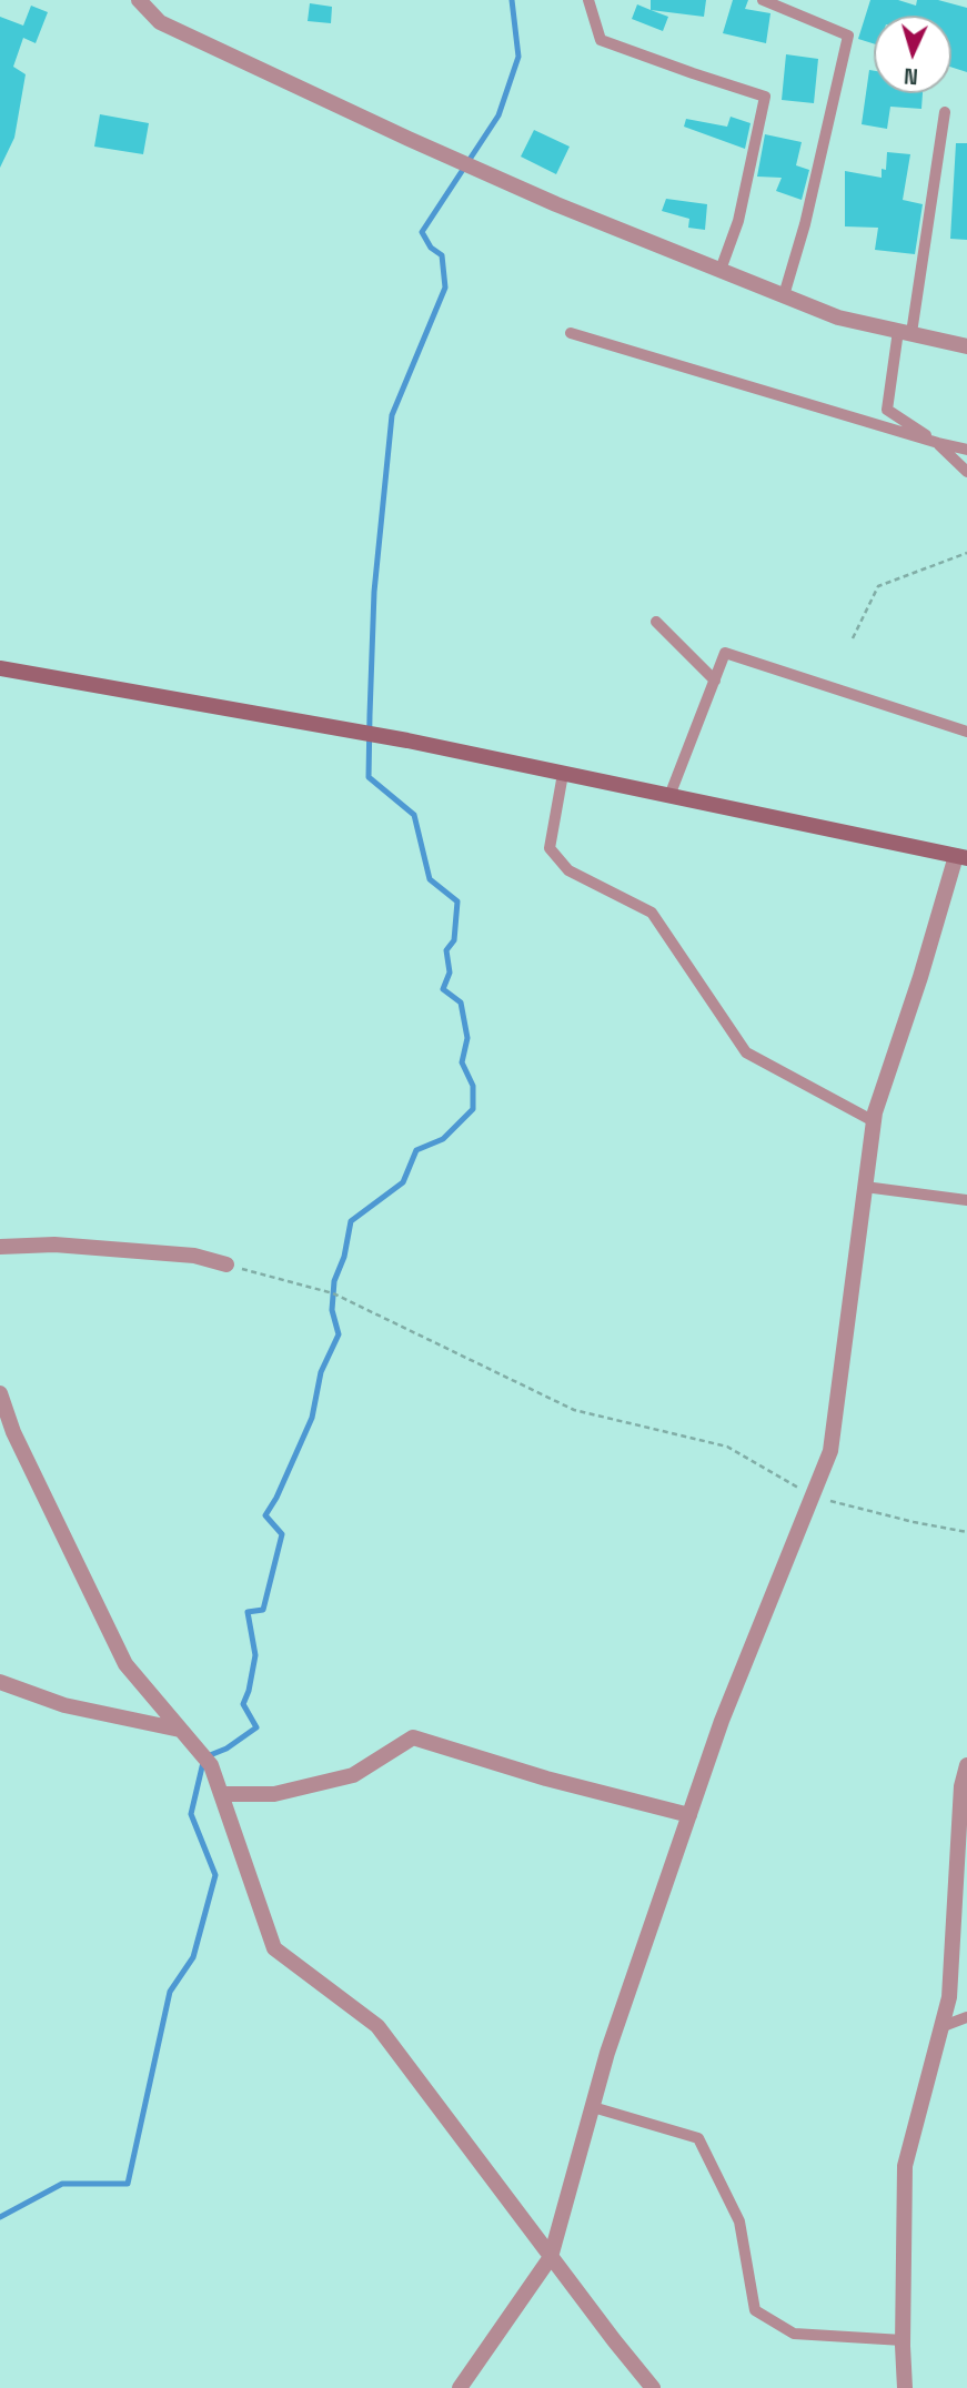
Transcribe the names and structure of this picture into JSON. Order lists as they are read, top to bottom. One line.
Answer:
{"north":"bottom"}
